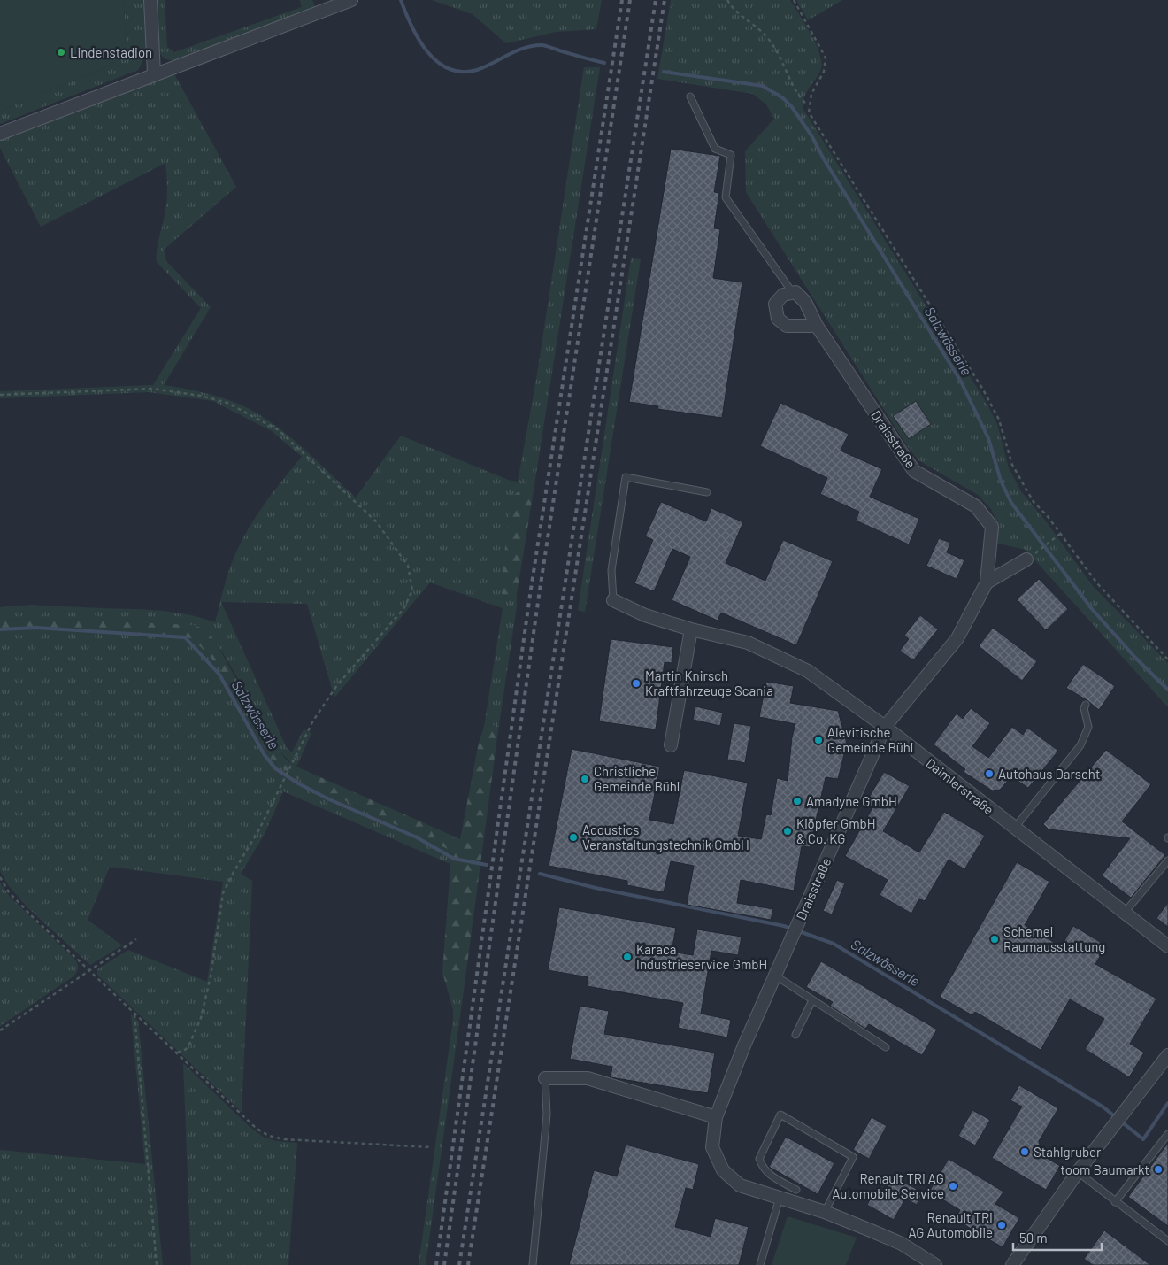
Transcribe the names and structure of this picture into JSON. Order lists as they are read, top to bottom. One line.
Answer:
{"streets":{"street":["Draisstraße","Daimlerstraße"]},"crossings":[["Draisstraße","Daimlerstraße"]],"water":["Salzwässerle"],"places":["Lindenstadion","Martin Knirsch Kraftfahrzeuge Scania","Alevitische Gemeinde Bühl","Autohaus Darscht","Christliche Gemeinde Bühl","Amadyne GmbH","Klöpfer GmbH & Co. KG","Acoustics Veranstaltungstechnik GmbH","Schemel Raumausstattung","Karaca Industrieservice GmbH","Stahlgruber","toom Baumarkt","Renault TRI AG Automobile Service","Renault TRI AG Automobile"],"scale_bar":"50 m"}
